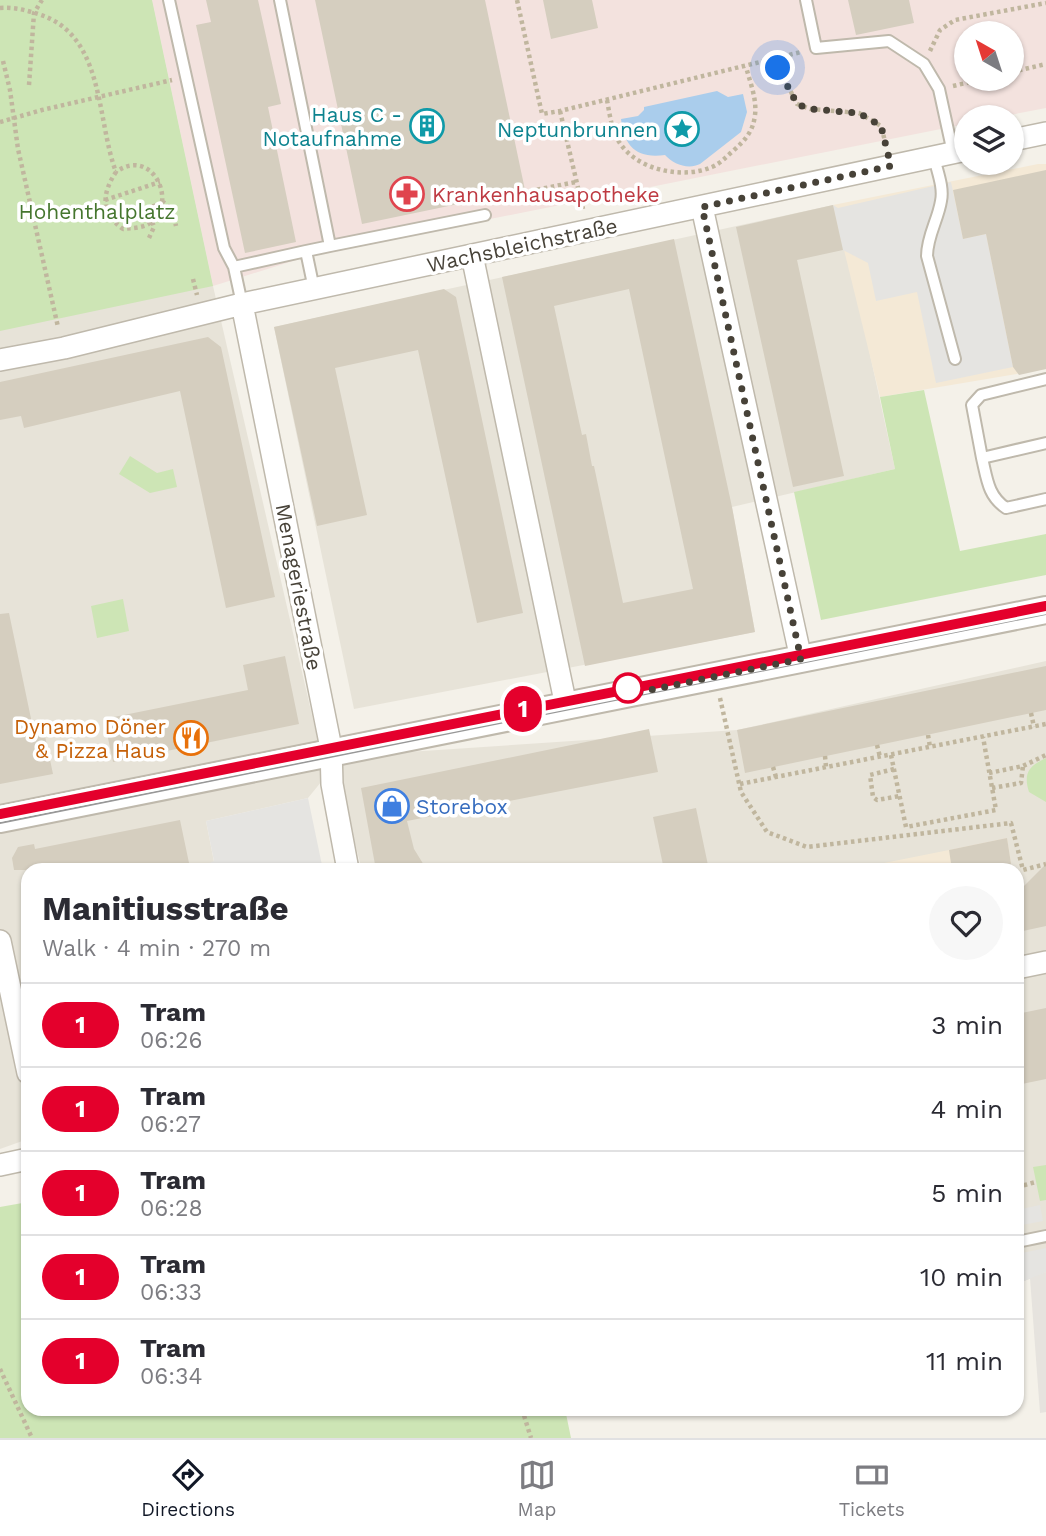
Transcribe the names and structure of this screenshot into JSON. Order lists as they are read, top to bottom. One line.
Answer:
{"streets":{"street":["Wachsbleichstraße","Menageriestraße"]},"crossings":[["Wachsbleichstraße","Menageriestraße"]],"parks":["Hohenthalplatz"],"places":{"building":["Haus C - Notaufnahme"],"place":["Neptunbrunnen"],"pharmacy":["Krankenhausapotheke"],"restaurant":["Dynamo Döner & Pizza Haus"],"shop":["Storebox"]},"lines":["tram line 1"],"north":"top left","page":{"on_map":"1","heading":["Manitiusstraße","Walk · 4 min · 270 m"],"list":[{"mark":"1","name":"Tram","note":"06:26","value":"3 min"},{"mark":"1","name":"Tram","note":"06:27","value":"4 min"},{"mark":"1","name":"Tram","note":"06:28","value":"5 min"},{"mark":"1","name":"Tram","note":"06:33","value":"10 min"},{"mark":"1","name":"Tram","note":"06:34","value":"11 min"}],"tabs":["Directions","Map","Tickets"]}}
